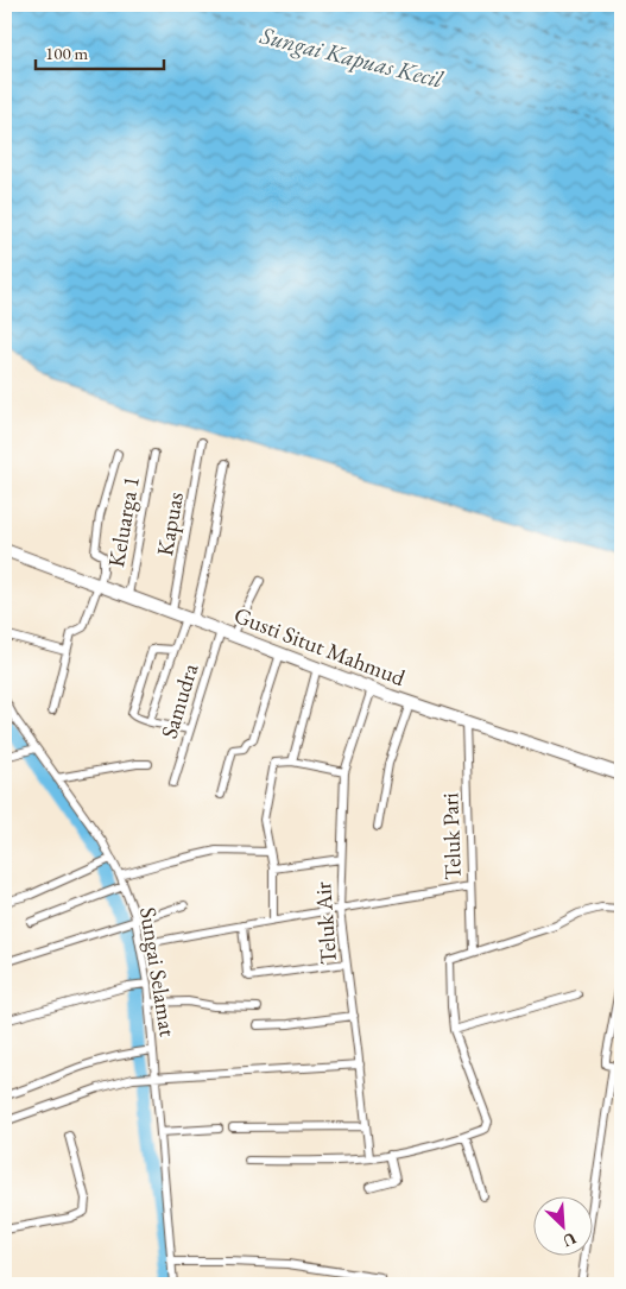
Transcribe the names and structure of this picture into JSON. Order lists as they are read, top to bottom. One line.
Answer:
{"streets":{"highway":["Gusti Situt Mahmud"],"street":["Keluarga 1","Kapuas","Samudra","Teluk Pari","Teluk Air","Sungai Selamat"]},"crossings":[["Keluarga 1","Gusti Situt Mahmud"],["Kapuas","Gusti Situt Mahmud"],["Gusti Situt Mahmud","Samudra"],["Gusti Situt Mahmud","Teluk Pari"],["Gusti Situt Mahmud","Teluk Air"]],"water":["Sungai Kapuas Kecil"],"scale_bar":"100 m","north":"bottom right"}
